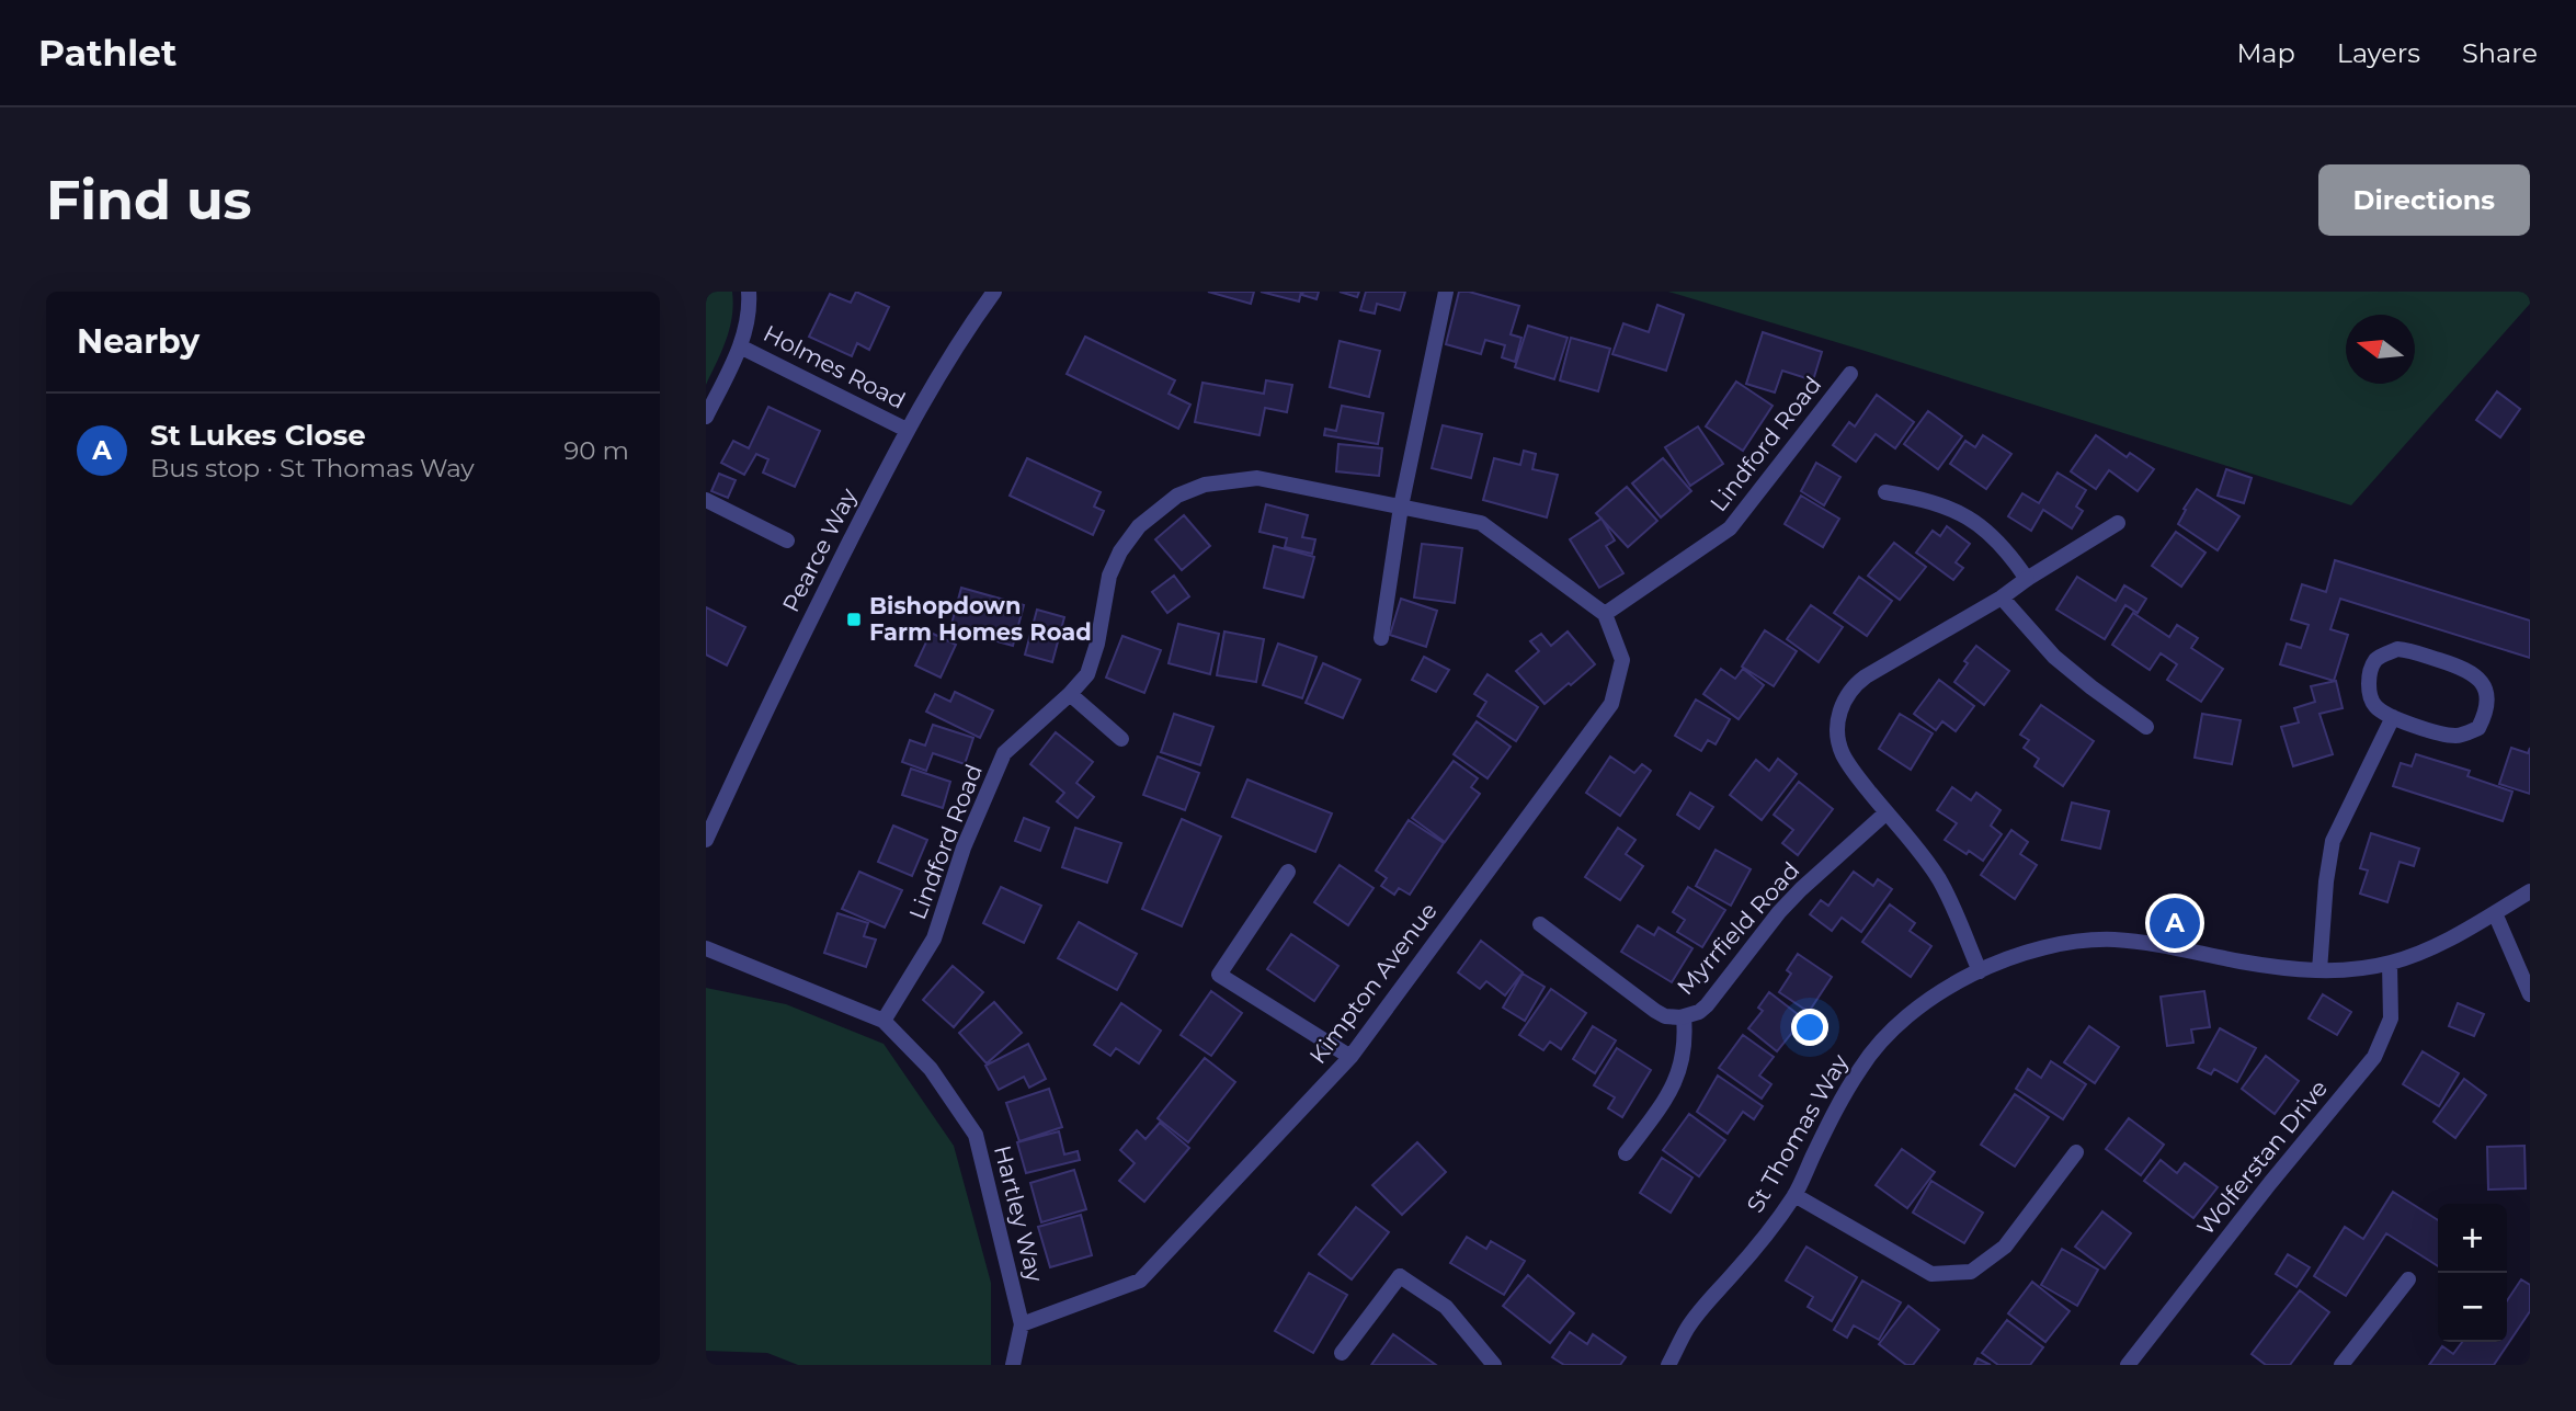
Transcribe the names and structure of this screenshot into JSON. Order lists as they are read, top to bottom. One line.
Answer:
{"streets":{"street":["Holmes Road","Lindford Road","Pearce Way","Myrrfield Road","Kimpton Avenue","St Thomas Way","Wolferstan Drive","Hartley Way"]},"crossings":[["Holmes Road","Pearce Way"],["Lindford Road","Kimpton Avenue"],["Lindford Road","Hartley Way"],["Kimpton Avenue","Hartley Way"],["St Thomas Way","Wolferstan Drive"]],"places":{"transit":["Bishopdown Farm Homes Road"]},"north":"left","page":{"header":"Pathlet","nav":["Map","Layers","Share"],"buttons":"Directions","title":"Find us","heading":"Nearby","list":[{"mark":"A","name":"St Lukes Close","note":"Bus stop · St Thomas Way","value":"90 m"}],"pins":"A","map_buttons":["+","−"]}}
